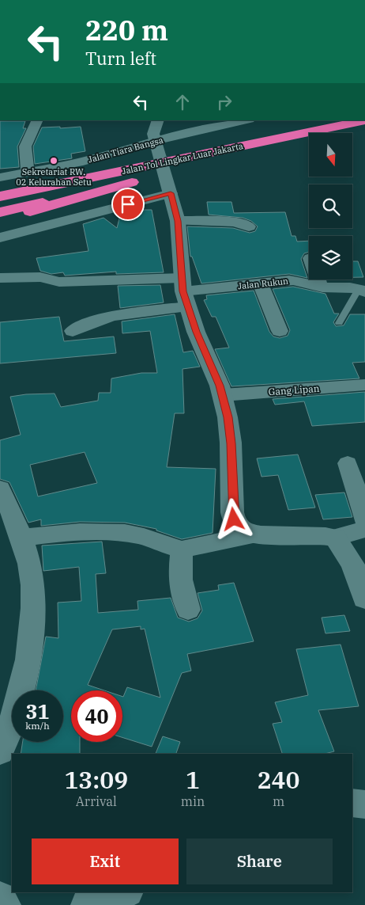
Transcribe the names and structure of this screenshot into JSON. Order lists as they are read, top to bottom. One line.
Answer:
{"streets":{"highway":["Jalan Tol Lingkar Luar Jakarta"],"street":["Jalan Tiara Bangsa","Jalan Rukun","Gang Lipan"]},"places":["Sekretariat RW. 02 Kelurahan Setu"],"north":"bottom","page":{"turn":["220 m","Turn left"],"speed":"31 km/h","limit":"40","eta":["13:09","Arrival","1","min","240","m"],"buttons":["Exit","Share"]}}
